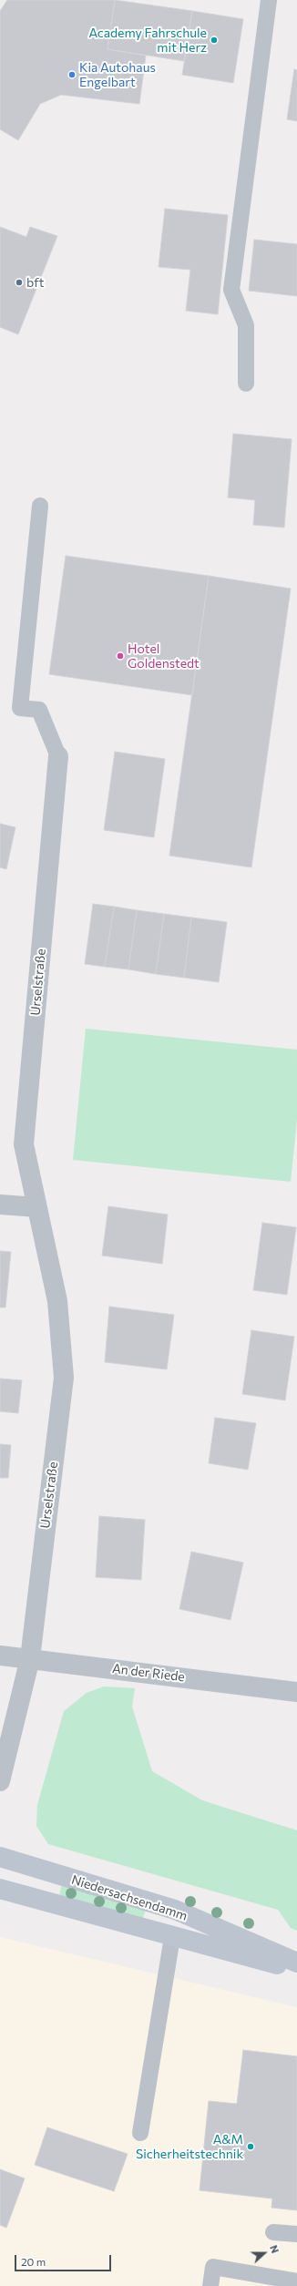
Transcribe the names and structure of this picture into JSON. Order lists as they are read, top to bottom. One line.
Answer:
{"streets":{"main road":["Niedersachsendamm"],"street":["Urselstraße","An der Riede"]},"crossings":[["Urselstraße","An der Riede"]],"places":["Academy Fahrschule mit Herz","Kia Autohaus Engelbart","bft","Hotel Goldenstedt","A&M Sicherheitstechnik"],"scale_bar":"20 m","north":"right"}
